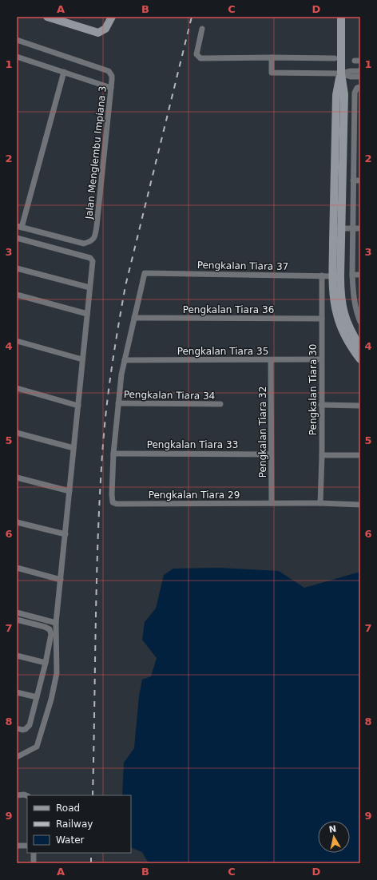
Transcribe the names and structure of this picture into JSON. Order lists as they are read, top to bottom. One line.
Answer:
{"streets":{"street":["Jalan Menglembu Impiana 3","Pengkalan Tiara 37","Pengkalan Tiara 36","Pengkalan Tiara 35","Pengkalan Tiara 30","Pengkalan Tiara 34","Pengkalan Tiara 32","Pengkalan Tiara 33","Pengkalan Tiara 29"]},"crossings":[["Pengkalan Tiara 37","Pengkalan Tiara 36"],["Pengkalan Tiara 37","Pengkalan Tiara 30"],["Pengkalan Tiara 36","Pengkalan Tiara 30"],["Pengkalan Tiara 35","Pengkalan Tiara 30"],["Pengkalan Tiara 35","Pengkalan Tiara 32"],["Pengkalan Tiara 32","Pengkalan Tiara 33"],["Pengkalan Tiara 32","Pengkalan Tiara 29"],["Pengkalan Tiara 33","Pengkalan Tiara 29"]],"legend":["Road","Railway","Water"],"north":"top","grid":{"columns":["A","B","C","D"],"rows":["1","2","3","4","5","6","7","8","9"]}}
